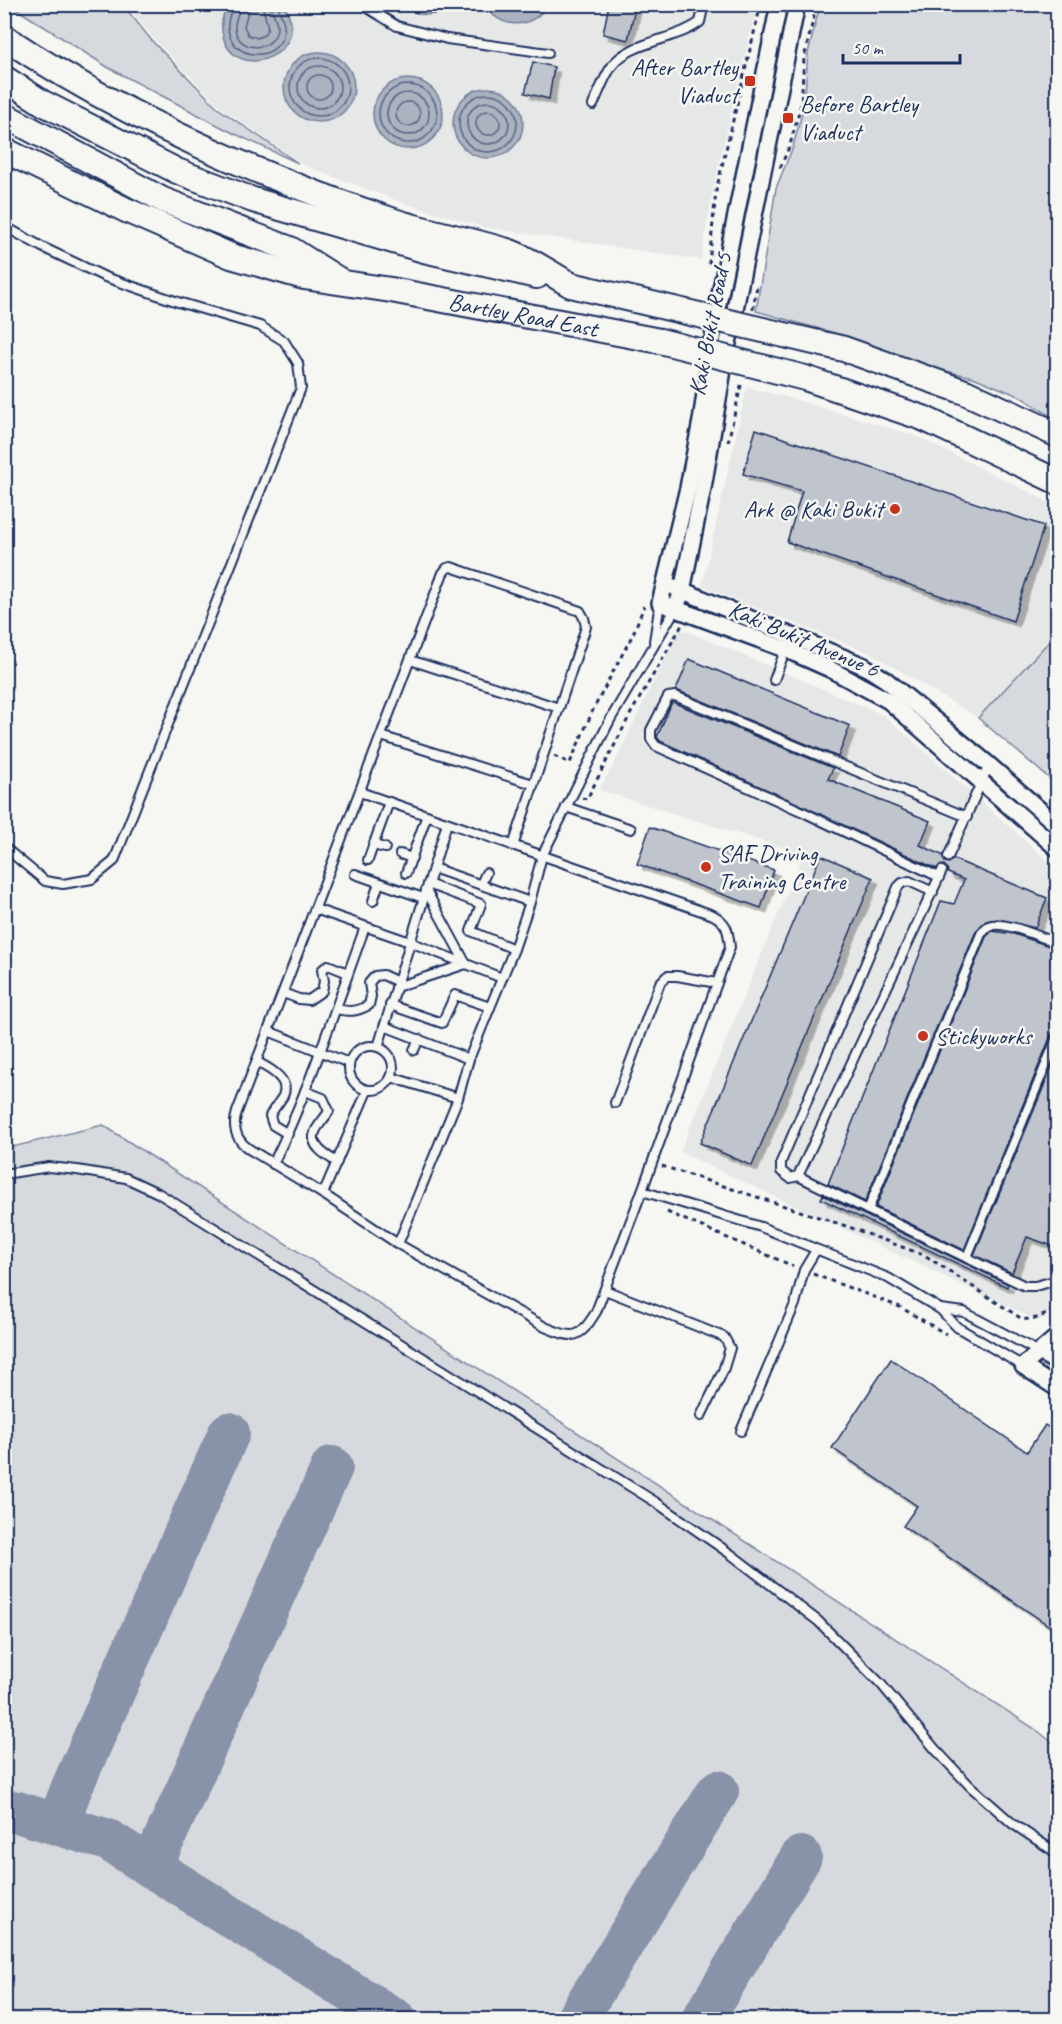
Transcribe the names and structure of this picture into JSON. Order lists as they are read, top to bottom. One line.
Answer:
{"streets":{"highway":["Bartley Road East"],"street":["Kaki Bukit Road 5","Kaki Bukit Avenue 6"]},"crossings":[["Kaki Bukit Road 5","Kaki Bukit Avenue 6"]],"places":{"transit":["After Bartley Viaduct","Before Bartley Viaduct"],"other":["Ark @ Kaki Bukit","SAF Driving Training Centre","Stickyworks"]},"scale_bar":"50 m"}
